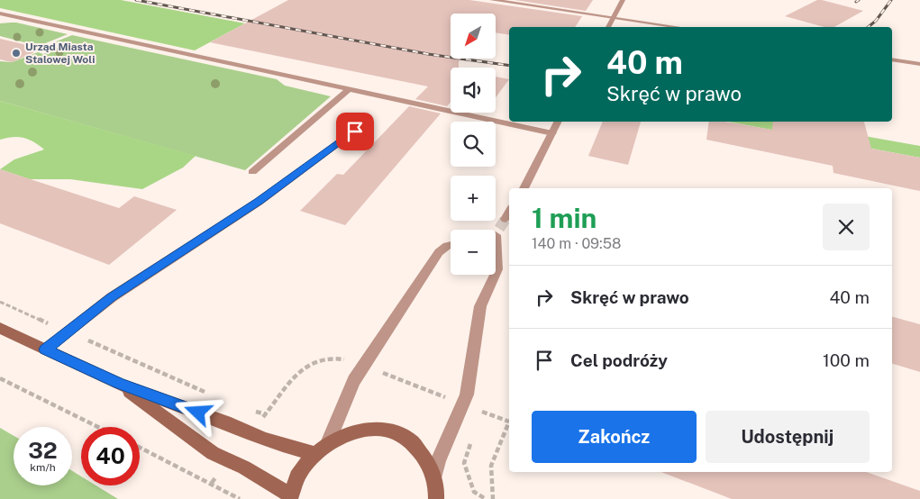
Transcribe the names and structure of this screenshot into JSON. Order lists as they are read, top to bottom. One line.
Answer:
{"places":["Urząd Miasta Stalowej Woli"],"north":"bottom left","page":{"map_buttons":["+","−"],"turn":["40 m","Skręć w prawo"],"heading":["1 min","140 m · 09:58"],"list":[{"name":"Skręć w prawo","value":"40 m"},{"name":"Cel podróży","value":"100 m"}],"buttons":["Zakończ","Udostępnij"],"speed":"32 km/h","limit":"40"}}
